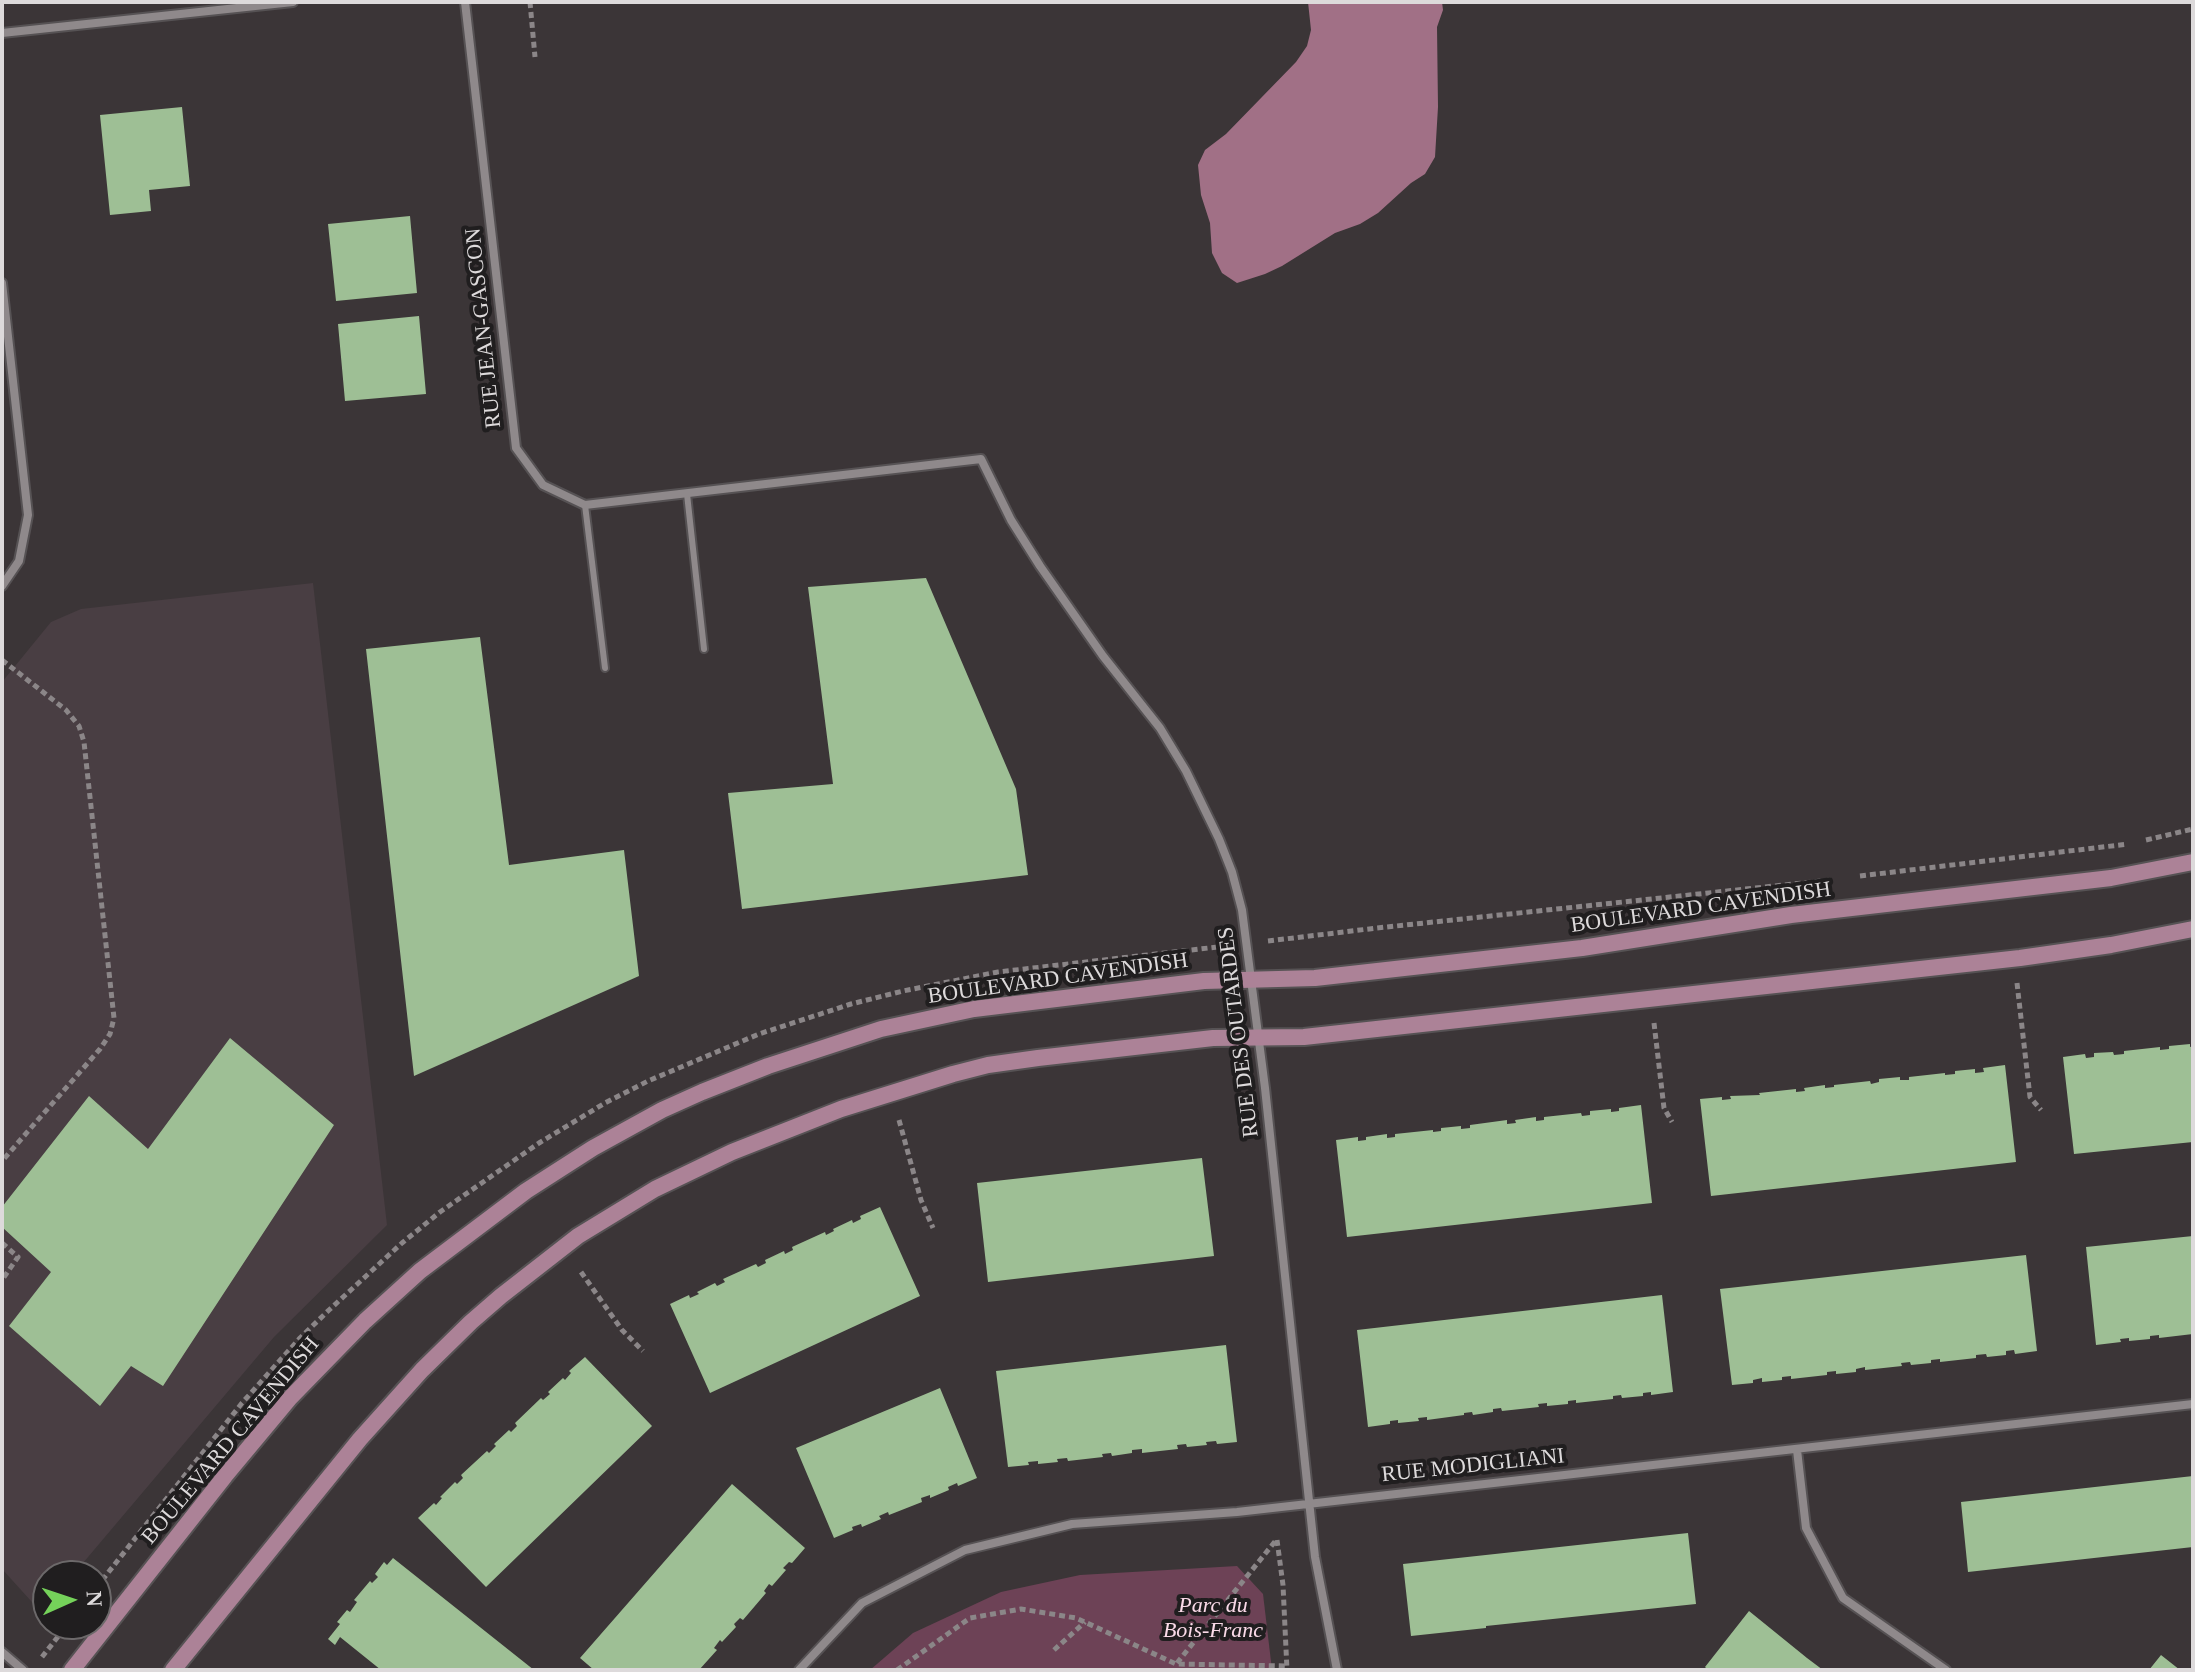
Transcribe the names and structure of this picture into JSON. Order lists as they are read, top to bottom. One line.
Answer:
{"streets":{"main road":["BOULEVARD CAVENDISH"],"street":["RUE JEAN-GASCON","RUE DES OUTARDES","RUE MODIGLIANI"]},"crossings":[["BOULEVARD CAVENDISH","RUE DES OUTARDES"],["RUE DES OUTARDES","RUE MODIGLIANI"]],"parks":["Parc du Bois-Franc"],"north":"right"}
